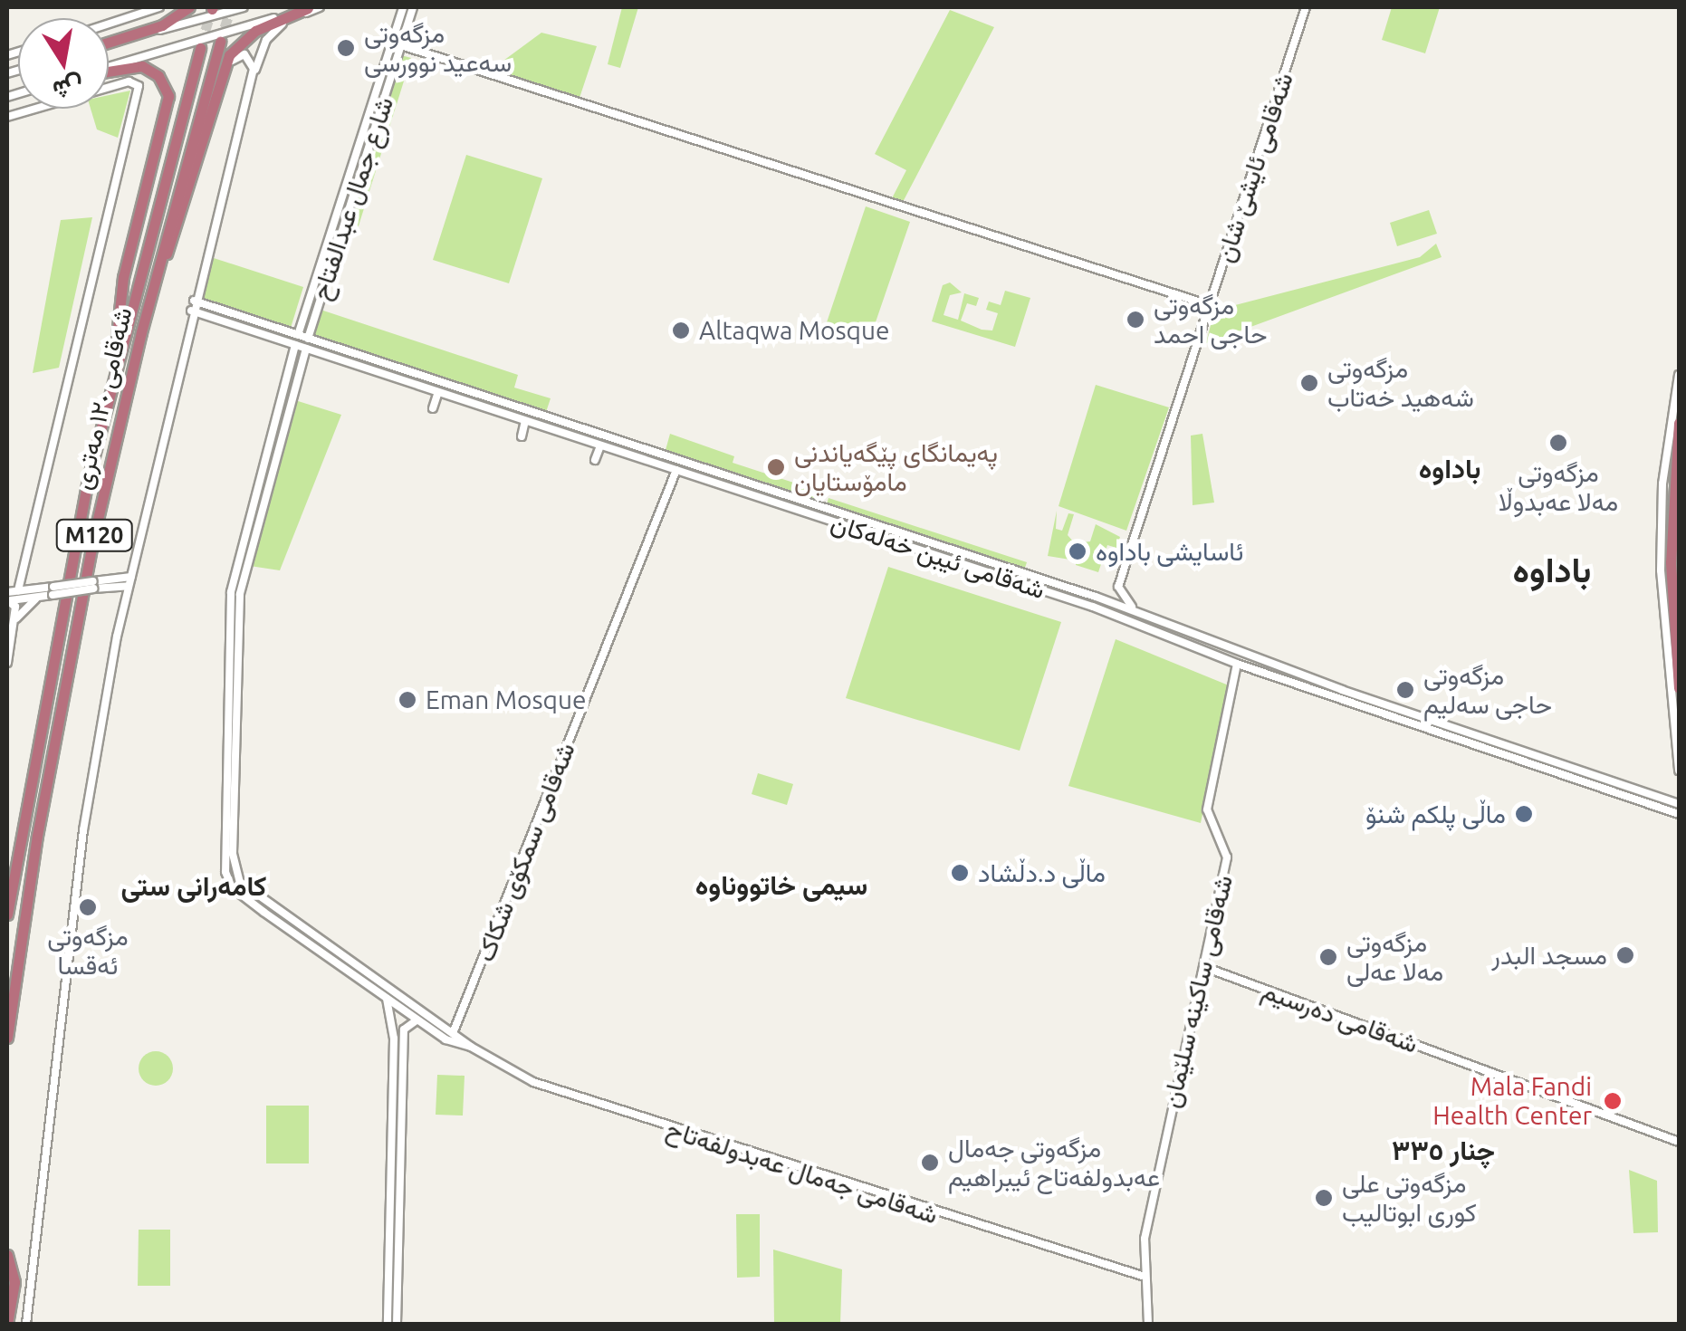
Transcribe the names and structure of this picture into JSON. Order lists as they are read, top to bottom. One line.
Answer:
{"streets":{"highway":["شەقامی ١٢٠ مەتری","M120"],"street":["شەقامی ئایشێ شان","شارع جمال عبدالفتاح","شەقامی ئیبن خەلەکان","شەقامی سمکۆی شکاک","شەقامی ساکینە سلێمان","شەقامی دەرسیم","شەقامی جەمال عەبدولفەتاح"]},"crossings":[["شارع جمال عبدالفتاح","شەقامی ئیبن خەلەکان"],["شەقامی ئیبن خەلەکان","شەقامی سمکۆی شکاک"],["شەقامی ئیبن خەلەکان","شەقامی ساکینە سلێمان"],["شەقامی ئیبن خەلەکان","شەقامی جەمال عەبدولفەتاح"],["شەقامی سمکۆی شکاک","شەقامی جەمال عەبدولفەتاح"],["شەقامی ساکینە سلێمان","شەقامی دەرسیم"],["شەقامی ساکینە سلێمان","شەقامی جەمال عەبدولفەتاح"]],"districts":["باداوە","باداوە","سیمی خاتووناوه","كامه‌رانی ستی","چنار ٣٣٥"],"places":["مزگەوتی سەعید نوورسی","مزگەوتی حاجی احمد","Altaqwa Mosque","مزگەوتی شەهید خەتاب","مزگەوتی مەلا عەبدوڵا","پەیمانگای پێگەیاندنی مامۆستایان","ئاسايشى باداوه","مزگەوتی حاجی سەلیم","Eman Mosque","ماڵی پلکم شنۆ","ماڵی د.دڵشاد","مزگەوتی ئەقسا","مسجد البدر","مزگەوتی مەلا عەلی","Mala Fandi Health Center","مزگەوتی جەمال عەبدولفەتاح ئیبراهیم","مزگەوتی علی کوری ابوتالیب"],"north":"bottom"}
